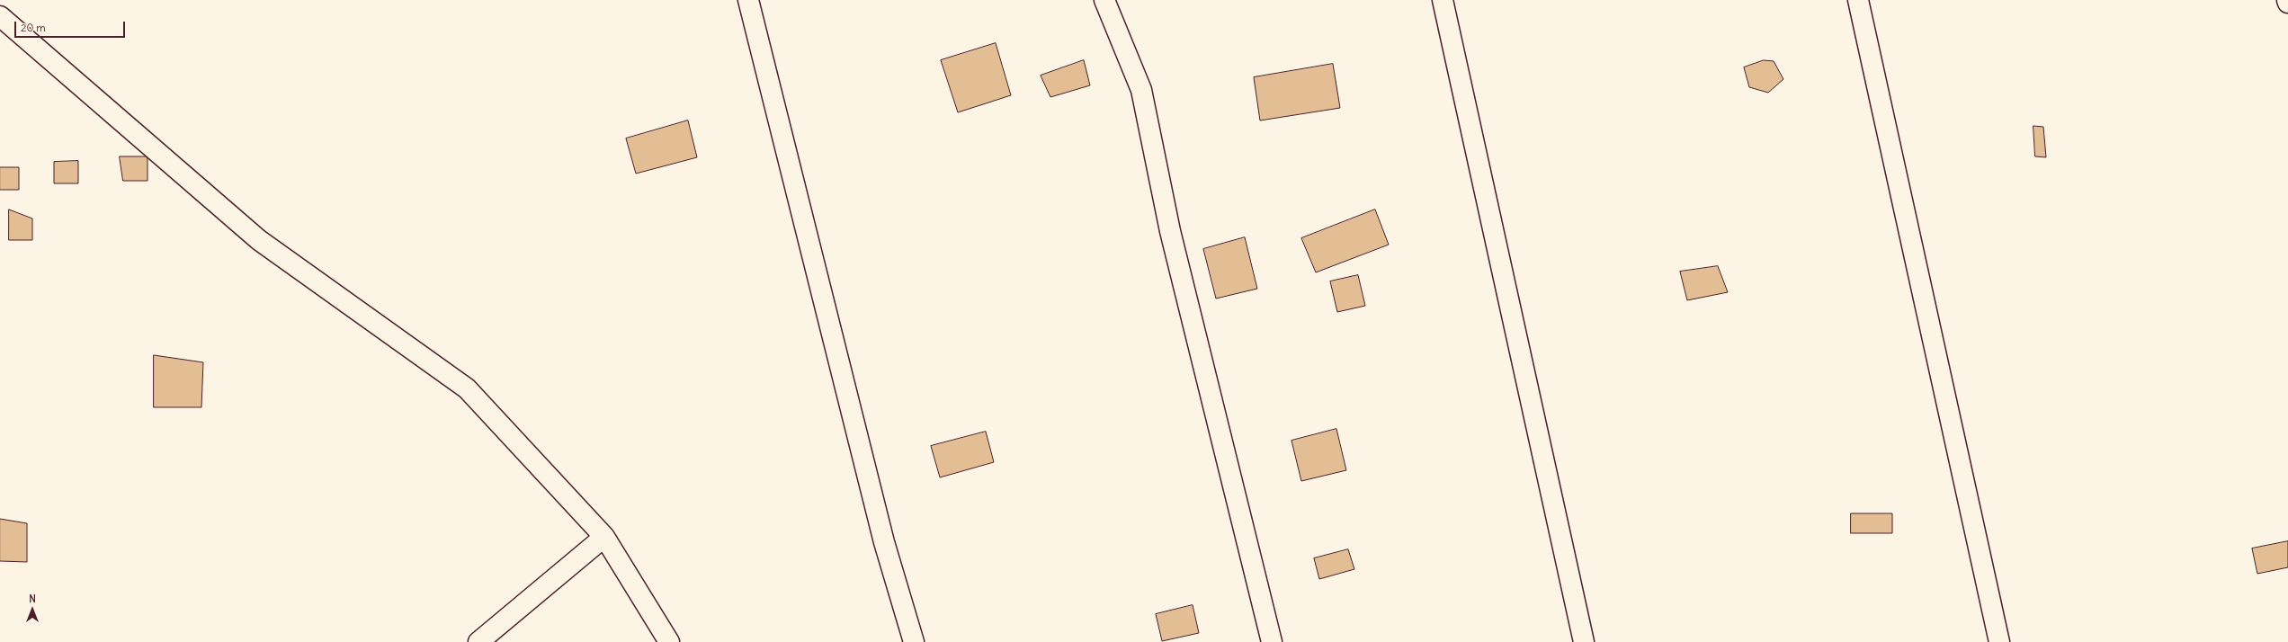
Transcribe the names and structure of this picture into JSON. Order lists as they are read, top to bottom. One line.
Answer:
{"scale_bar":"20 m","north":"top"}
